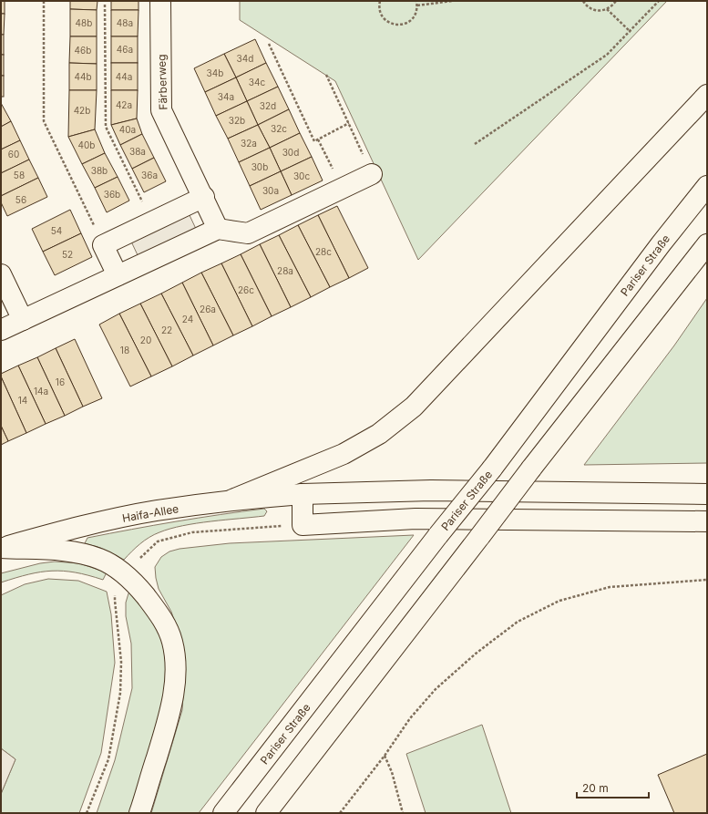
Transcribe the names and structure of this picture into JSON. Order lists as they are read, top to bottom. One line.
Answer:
{"streets":{"main road":["Färberweg","Pariser Straße","Haifa-Allee"]},"house_numbers":["48b","48a","46a","46b","34d","34b","44b","44a","34c","34a","42a","32d","42b","32b","32c","40a","32a","40b","38a","30d","60","30b","38b","58","36a","30c","30a","36b","56","54","28c","52","28a","26c","26a","24","22","20","18","16","14a","14"],"scale_bar":"20 m"}
